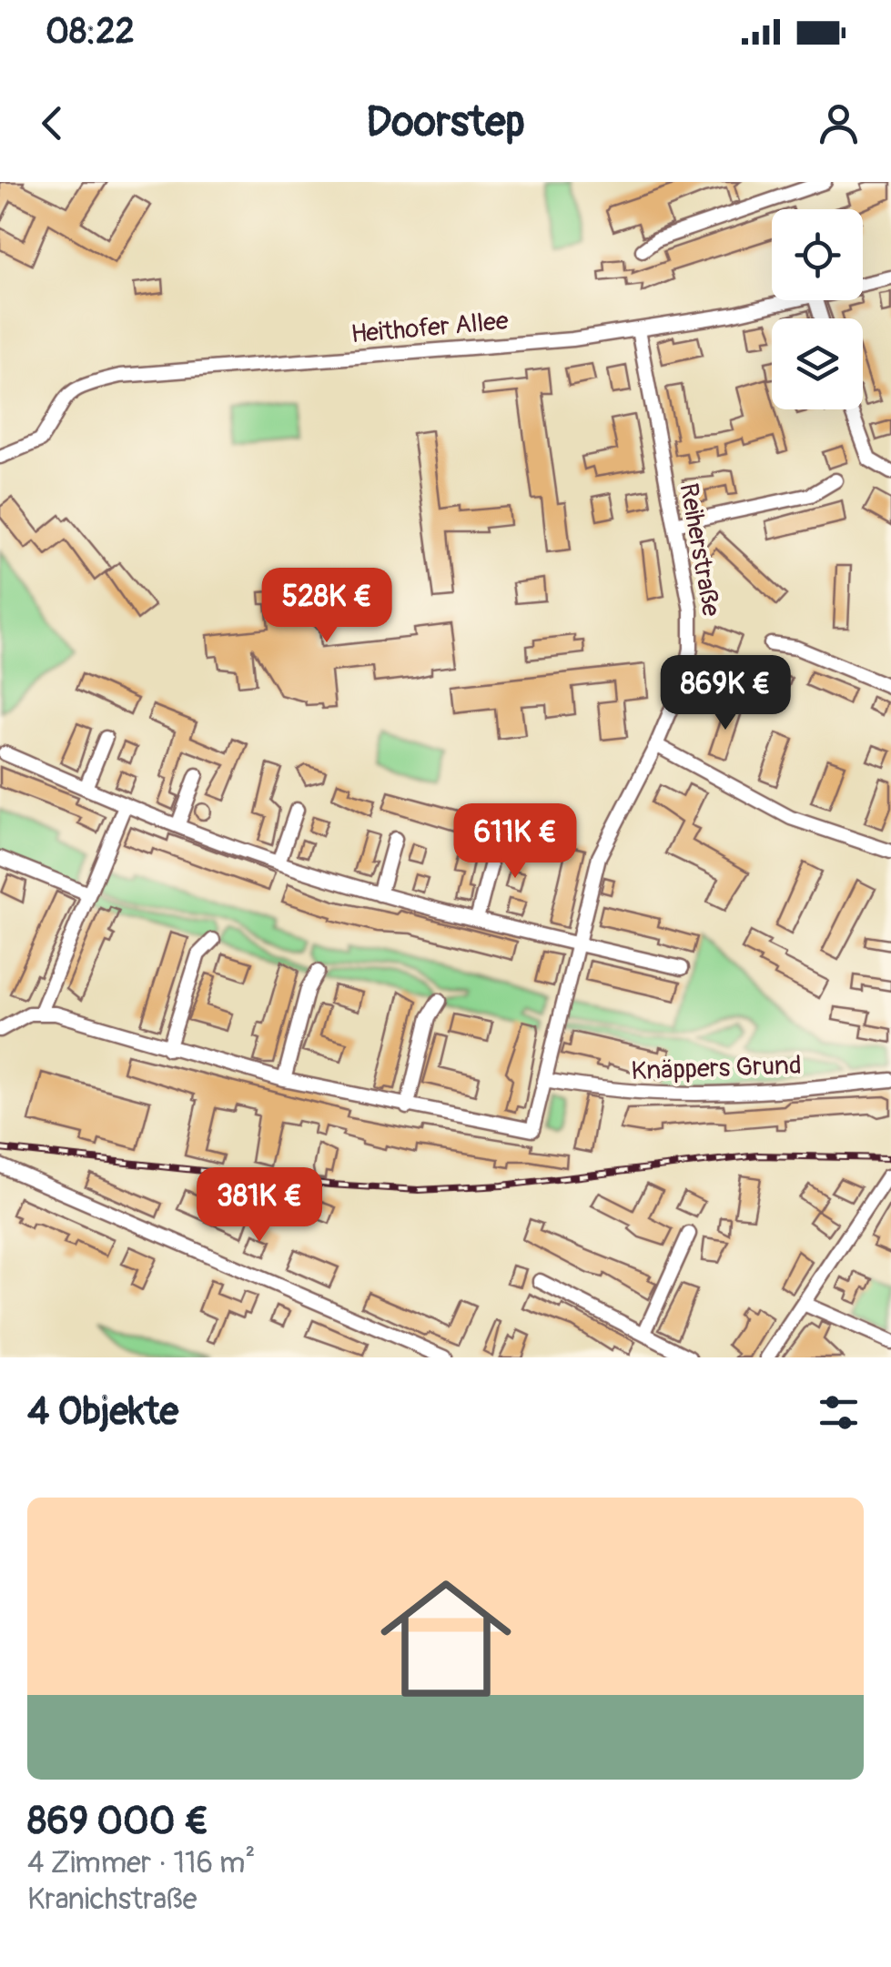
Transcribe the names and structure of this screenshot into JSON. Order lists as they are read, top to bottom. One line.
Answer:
{"streets":{"street":["Heithofer Allee","Reiherstraße","Knäppers Grund"]},"crossings":[["Heithofer Allee","Reiherstraße"],["Reiherstraße","Knäppers Grund"]],"page":{"status":"08:22","header":"Doorstep","price":["528K €","869K €","611K €","381K €"],"heading":"4 Objekte","list":[{"name":"869 000 €","note":"4 Zimmer · 116 m² · Kranichstraße"}]}}
